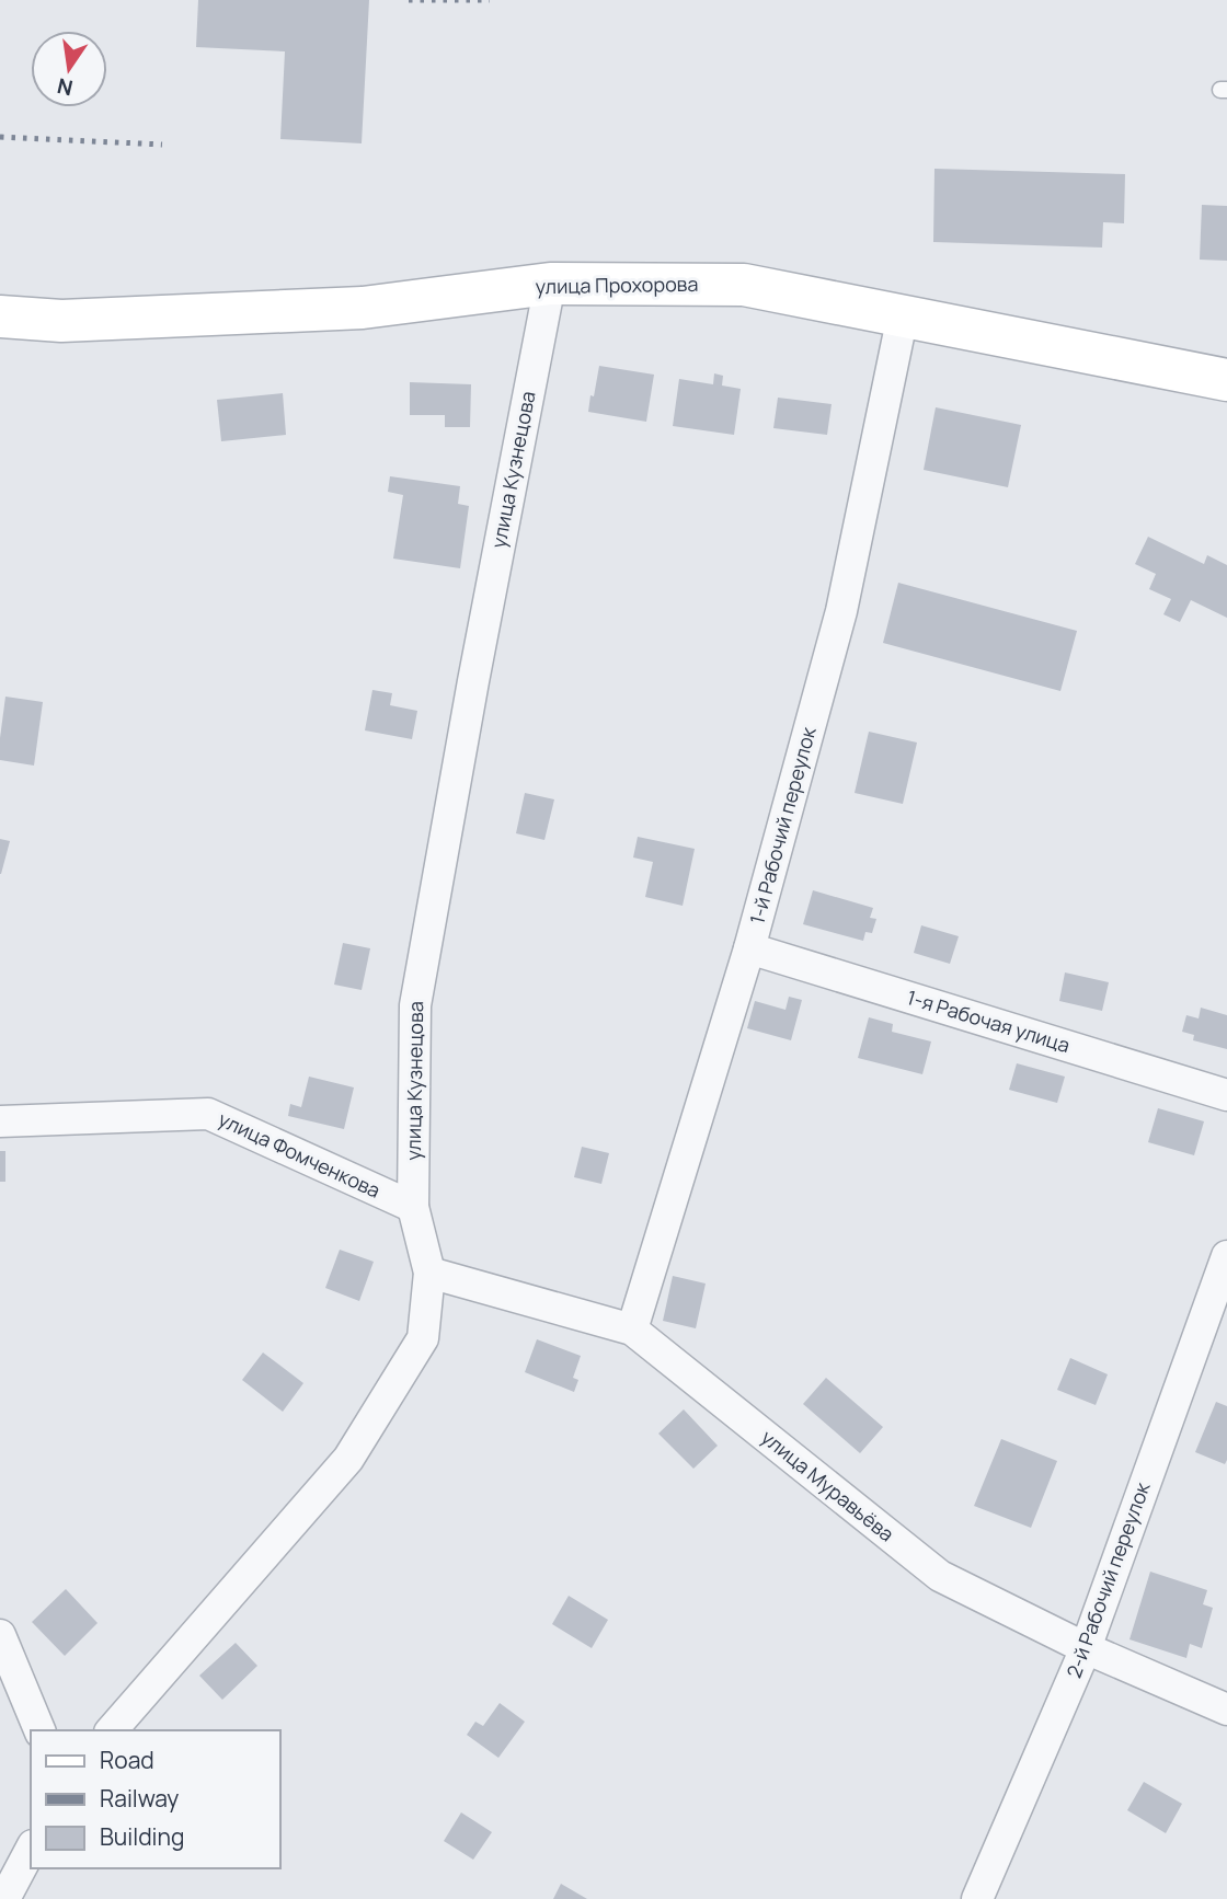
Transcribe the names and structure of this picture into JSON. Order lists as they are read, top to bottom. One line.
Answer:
{"streets":{"street":["улица Прохорова","улица Кузнецова","1-й Рабочий переулок","1-я Рабочая улица","улица Фомченкова","улица Муравьёва","2-й Рабочий переулок"]},"crossings":[["улица Прохорова","улица Кузнецова"],["улица Прохорова","1-й Рабочий переулок"],["улица Кузнецова","улица Фомченкова"],["улица Кузнецова","улица Муравьёва"],["1-й Рабочий переулок","1-я Рабочая улица"],["1-й Рабочий переулок","улица Муравьёва"],["улица Муравьёва","2-й Рабочий переулок"]],"legend":["Road","Railway","Building"],"north":"bottom"}
